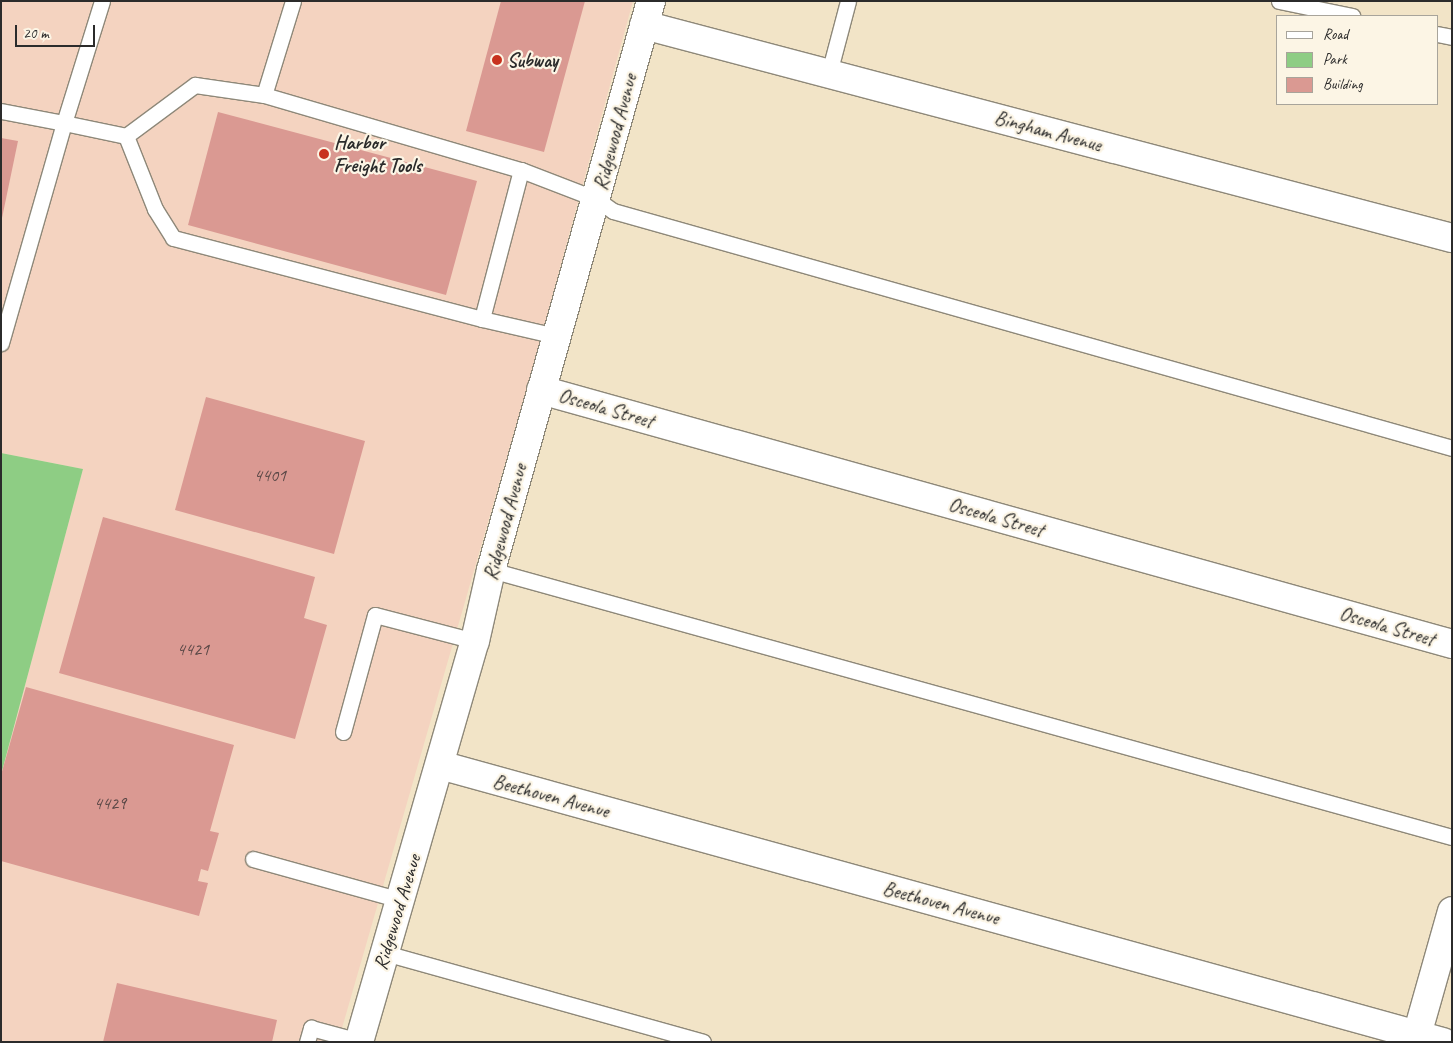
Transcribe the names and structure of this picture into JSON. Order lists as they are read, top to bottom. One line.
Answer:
{"streets":{"street":["Bingham Avenue","Ridgewood Avenue","Osceola Street","Beethoven Avenue"]},"crossings":[["Bingham Avenue","Ridgewood Avenue"],["Ridgewood Avenue","Osceola Street"],["Ridgewood Avenue","Beethoven Avenue"]],"places":["Subway","Harbor Freight Tools"],"house_numbers":["4401","4421","4429"],"legend":["Road","Park","Building"],"scale_bar":"20 m"}
